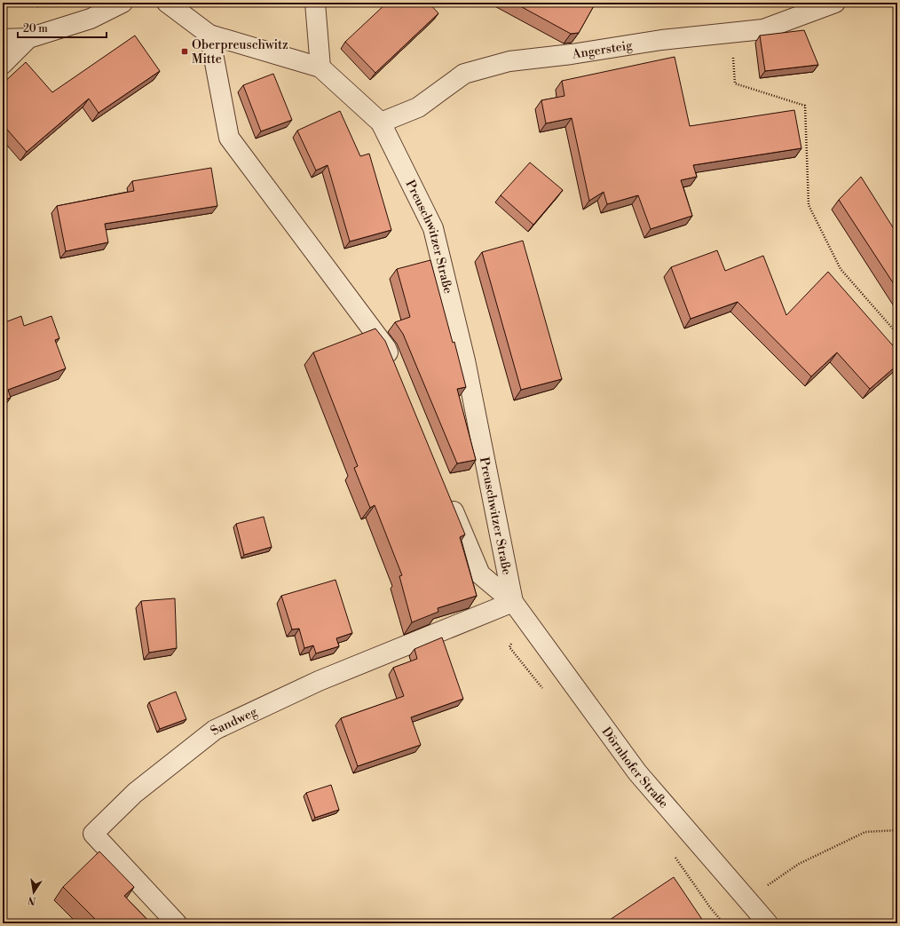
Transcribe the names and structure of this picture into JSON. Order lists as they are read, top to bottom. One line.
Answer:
{"streets":{"street":["Angersteig","Preuschwitzer Straße","Sandweg","Dörnhofer Straße"]},"crossings":[["Angersteig","Preuschwitzer Straße"],["Preuschwitzer Straße","Sandweg"],["Preuschwitzer Straße","Dörnhofer Straße"],["Sandweg","Dörnhofer Straße"]],"places":{"transit":["Oberpreuschwitz Mitte"]},"scale_bar":"20 m","north":"bottom"}
